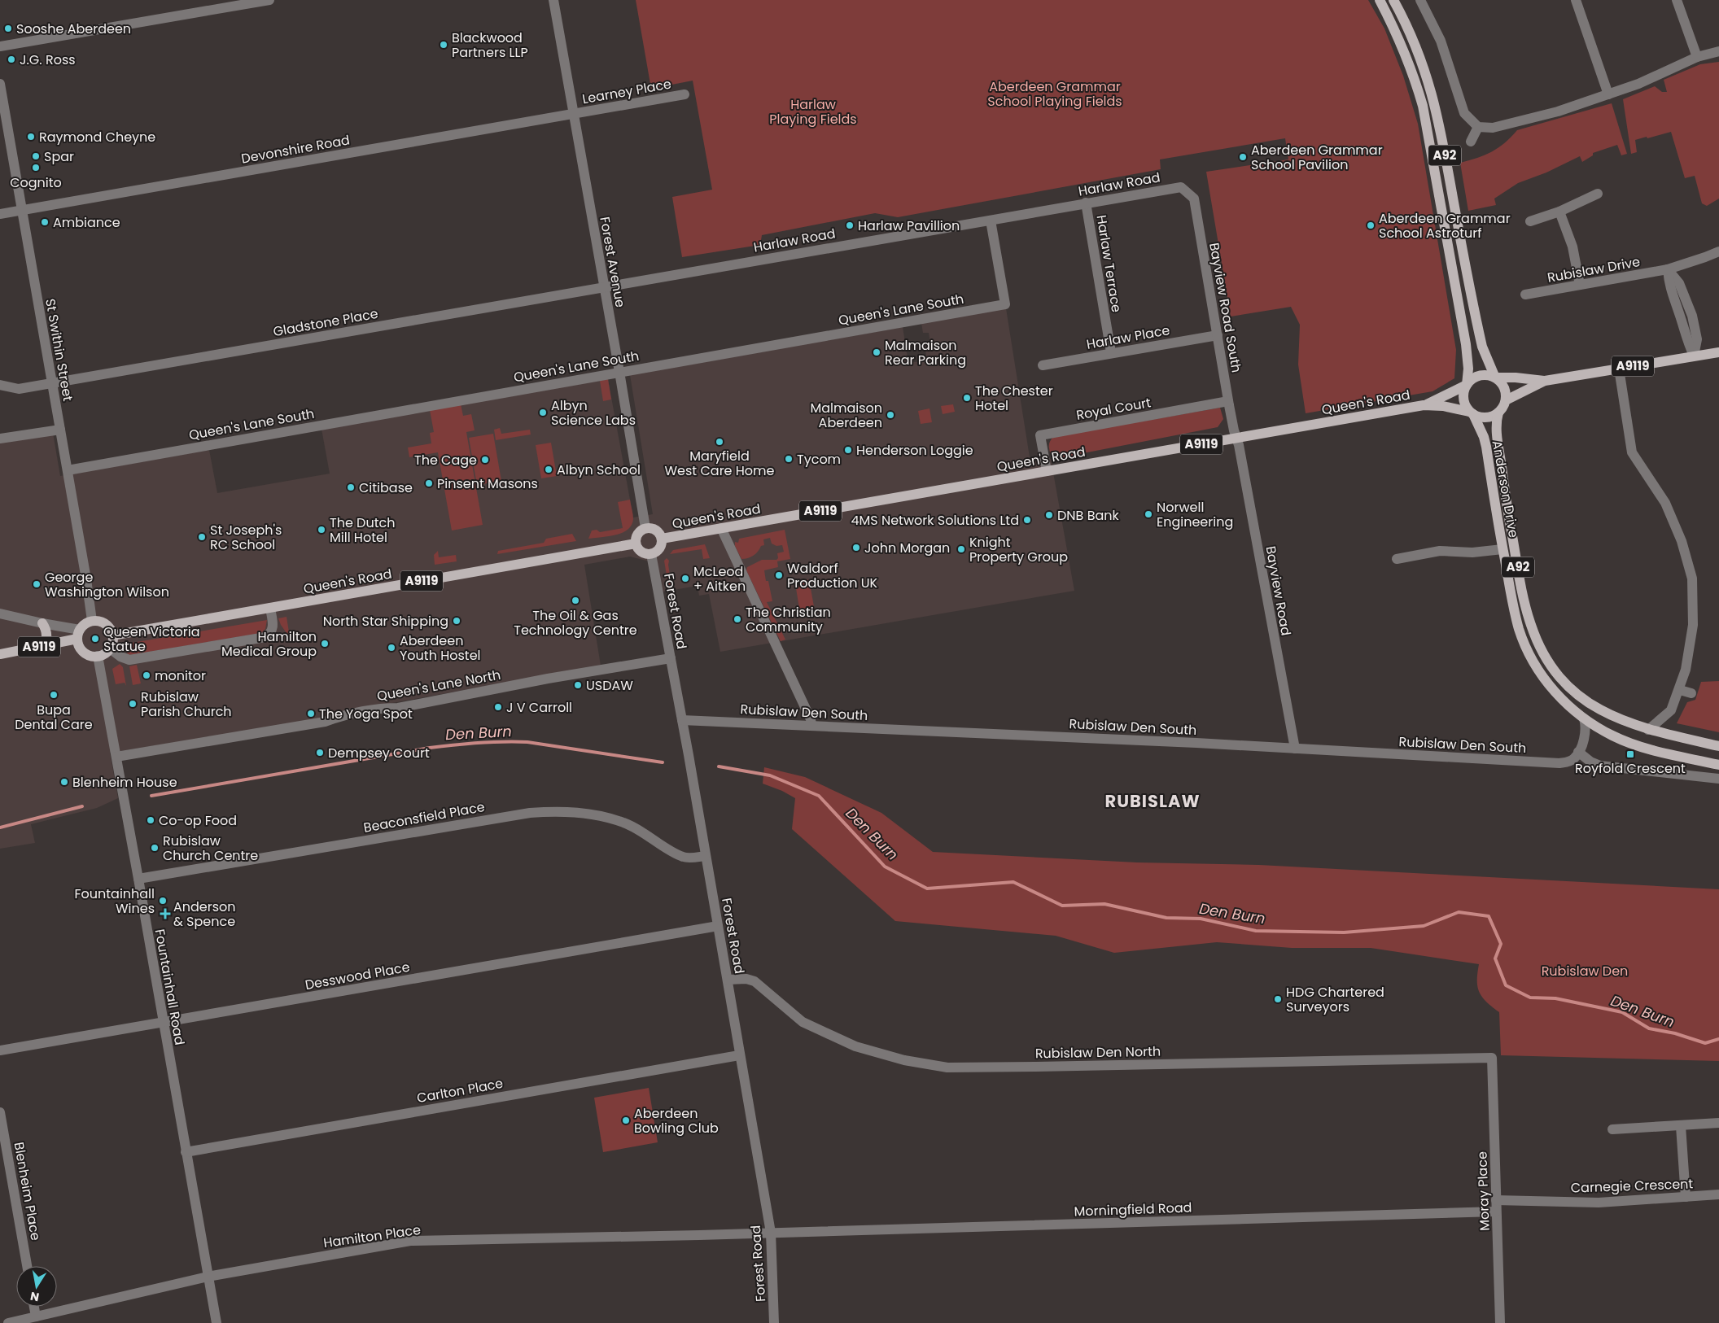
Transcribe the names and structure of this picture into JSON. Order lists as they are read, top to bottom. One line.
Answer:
{"streets":{"main road":["A92","A9119","Queen's Road","Anderson Drive"],"street":["Learney Place","Devonshire Road","Harlaw Road","Forest Avenue","Harlaw Terrace","Rubislaw Drive","Bayview Road South","Queen's Lane South","Gladstone Place","Harlaw Place","St Swithin Street","Royal Court","Bayview Road","Forest Road","Queen's Lane North","Rubislaw Den South","Beaconsfield Place","Desswood Place","Fountainhall Road","Rubislaw Den North","Carlton Place","Carnegie Crescent","Blenheim Place","Moray Place","Morningfield Road","Hamilton Place"]},"crossings":[["Learney Place","Devonshire Road"],["Learney Place","Forest Avenue"],["Devonshire Road","Forest Avenue"],["Devonshire Road","St Swithin Street"],["A92","A9119"],["A92","Queen's Road"],["A92","Anderson Drive"],["Harlaw Road","Forest Avenue"],["Harlaw Road","Harlaw Terrace"],["Harlaw Road","Bayview Road South"],["Harlaw Road","Queen's Lane South"],["Harlaw Road","Gladstone Place"],["Forest Avenue","Queen's Lane South"],["Forest Avenue","Gladstone Place"],["Forest Avenue","Queen's Road"],["Forest Avenue","Forest Road"],["Harlaw Terrace","Harlaw Place"],["Bayview Road South","Harlaw Place"],["Bayview Road South","Queen's Road"],["Bayview Road South","Royal Court"],["Bayview Road South","Bayview Road"],["Queen's Lane South","St Swithin Street"],["Gladstone Place","St Swithin Street"],["St Swithin Street","A9119"],["St Swithin Street","Queen's Road"],["St Swithin Street","Fountainhall Road"],["A9119","Queen's Road"],["A9119","Anderson Drive"],["A9119","Fountainhall Road"],["Queen's Road","Royal Court"],["Queen's Road","Anderson Drive"],["Queen's Road","Bayview Road"],["Queen's Road","Forest Road"],["Queen's Road","Fountainhall Road"],["Bayview Road","Rubislaw Den South"],["Forest Road","Queen's Lane North"],["Forest Road","Rubislaw Den South"],["Forest Road","Beaconsfield Place"],["Forest Road","Desswood Place"],["Forest Road","Rubislaw Den North"],["Forest Road","Carlton Place"],["Forest Road","Morningfield Road"],["Forest Road","Hamilton Place"],["Queen's Lane North","Fountainhall Road"],["Beaconsfield Place","Fountainhall Road"],["Desswood Place","Fountainhall Road"],["Fountainhall Road","Carlton Place"],["Fountainhall Road","Hamilton Place"],["Rubislaw Den North","Moray Place"],["Carnegie Crescent","Moray Place"],["Moray Place","Morningfield Road"],["Morningfield Road","Hamilton Place"]],"districts":["RUBISLAW"],"water":["Den Burn"],"parks":["Aberdeen Grammar School Playing Fields","Harlaw Playing Fields","Rubislaw Den"],"places":{"other":["Sooshe Aberdeen","Blackwood Partners LLP","J.G. Ross","Raymond Cheyne","Spar","Aberdeen Grammar School Pavilion","Cognito","Ambiance","Harlaw Pavillion","Aberdeen Grammar School Astroturf","Malmaison Rear Parking","The Chester Hotel","Albyn Science Labs","Malmaison Aberdeen","Maryfield West Care Home","Henderson Loggie","Tycom","The Cage","Albyn School","Pinsent Masons","Citibase","Norwell Engineering","DNB Bank","4MS Network Solutions Ltd","The Dutch Mill Hotel","St Joseph's RC School","John Morgan","Knight Property Group","Waldorf Production UK","McLeod + Aitken","George Washington Wilson","The Oil & Gas Technology Centre","The Christian Community","North Star Shipping","Queen Victoria Statue","Hamilton Medical Group","Aberdeen Youth Hostel","monitor","USDAW","Bupa Dental Care","Rubislaw Parish Church","J V Carroll","The Yoga Spot","Dempsey Court","Blenheim House","Co-op Food","Rubislaw Church Centre","Fountainhall Wines","HDG Chartered Surveyors","Aberdeen Bowling Club"],"transit":["Royfold Crescent"],"health":["Anderson & Spence"]},"north":"bottom"}
